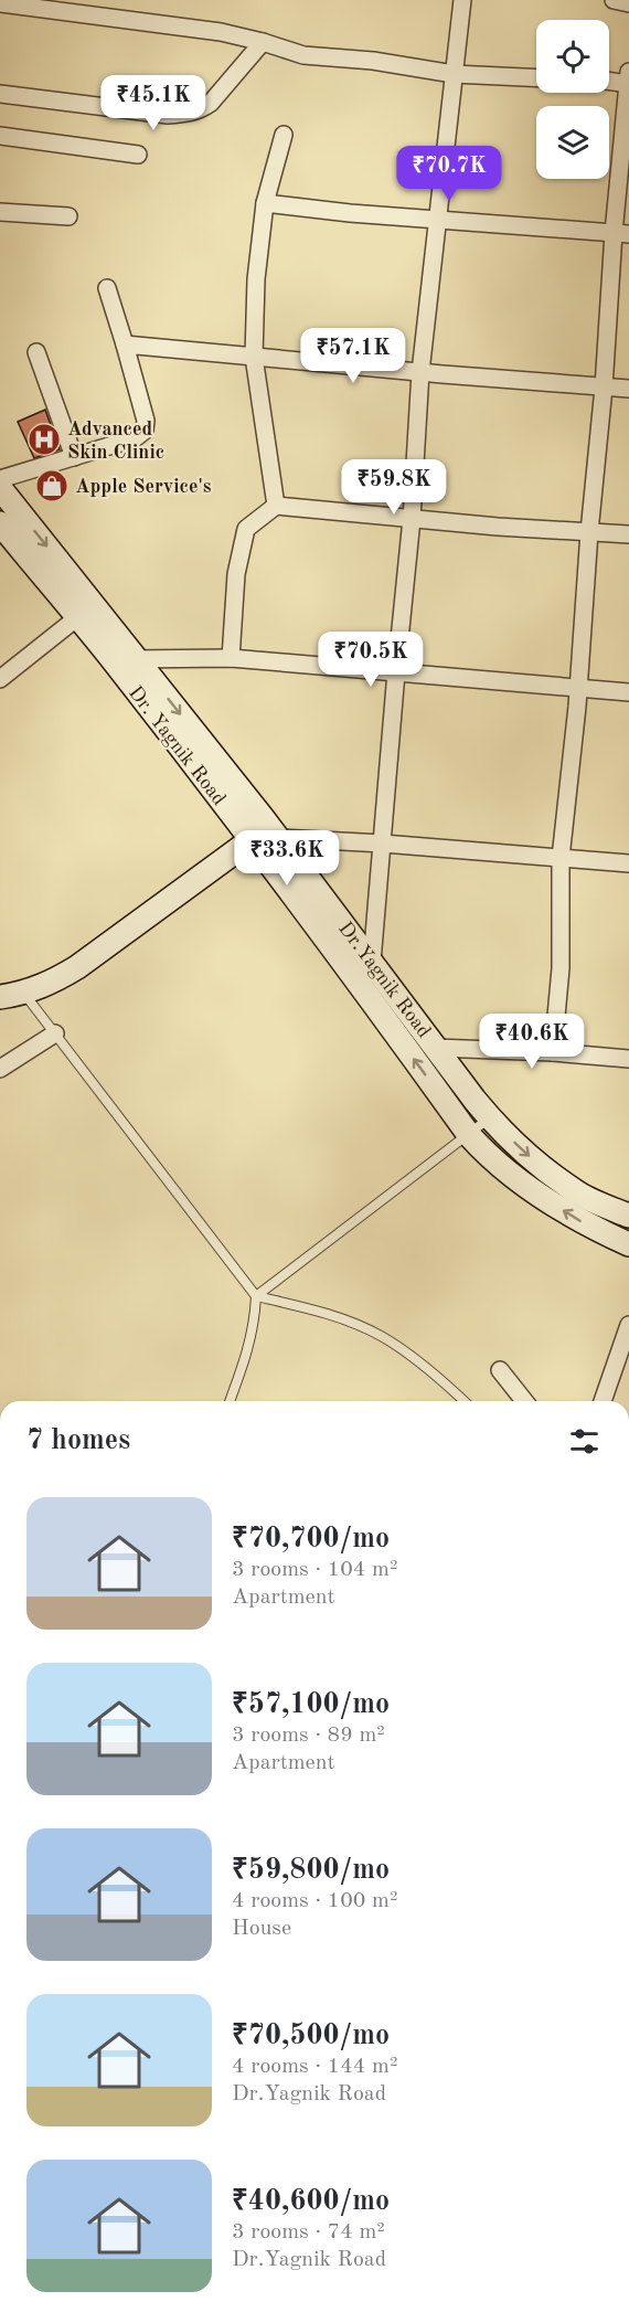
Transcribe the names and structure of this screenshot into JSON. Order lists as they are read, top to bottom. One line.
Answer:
{"streets":{"street":["Dr. Yagnik Road","Dr.Yagnik Road"]},"crossings":[["Dr. Yagnik Road","Dr.Yagnik Road"]],"one_way":["Dr. Yagnik Road","Dr.Yagnik Road"],"places":{"hospital":["Advanced Skin Clinic"],"shop":["Apple Service's"]},"page":{"price":["₹45.1K","₹70.7K","₹57.1K","₹59.8K","₹70.5K","₹33.6K","₹40.6K"],"heading":"7 homes","list":[{"name":"₹70,700/mo","note":"3 rooms · 104 m² · Apartment"},{"name":"₹57,100/mo","note":"3 rooms · 89 m² · Apartment"},{"name":"₹59,800/mo","note":"4 rooms · 100 m² · House"},{"name":"₹70,500/mo","note":"4 rooms · 144 m² · Dr.Yagnik Road"},{"name":"₹40,600/mo","note":"3 rooms · 74 m² · Dr.Yagnik Road"}]}}
